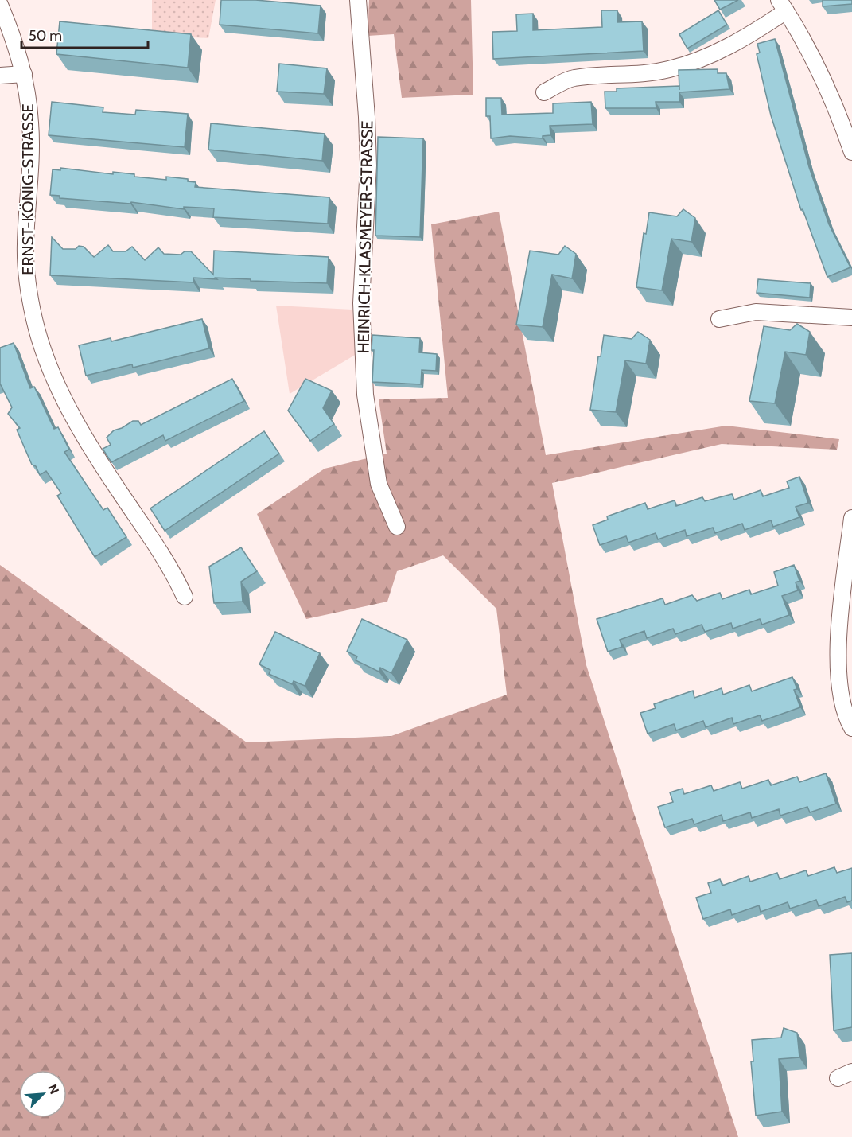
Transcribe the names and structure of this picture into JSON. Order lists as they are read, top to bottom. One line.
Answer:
{"streets":{"street":["ERNST-KÖNIG-STRASSE","HEINRICH-KLASMEYER-STRASSE"]},"scale_bar":"50 m","north":"top right"}
